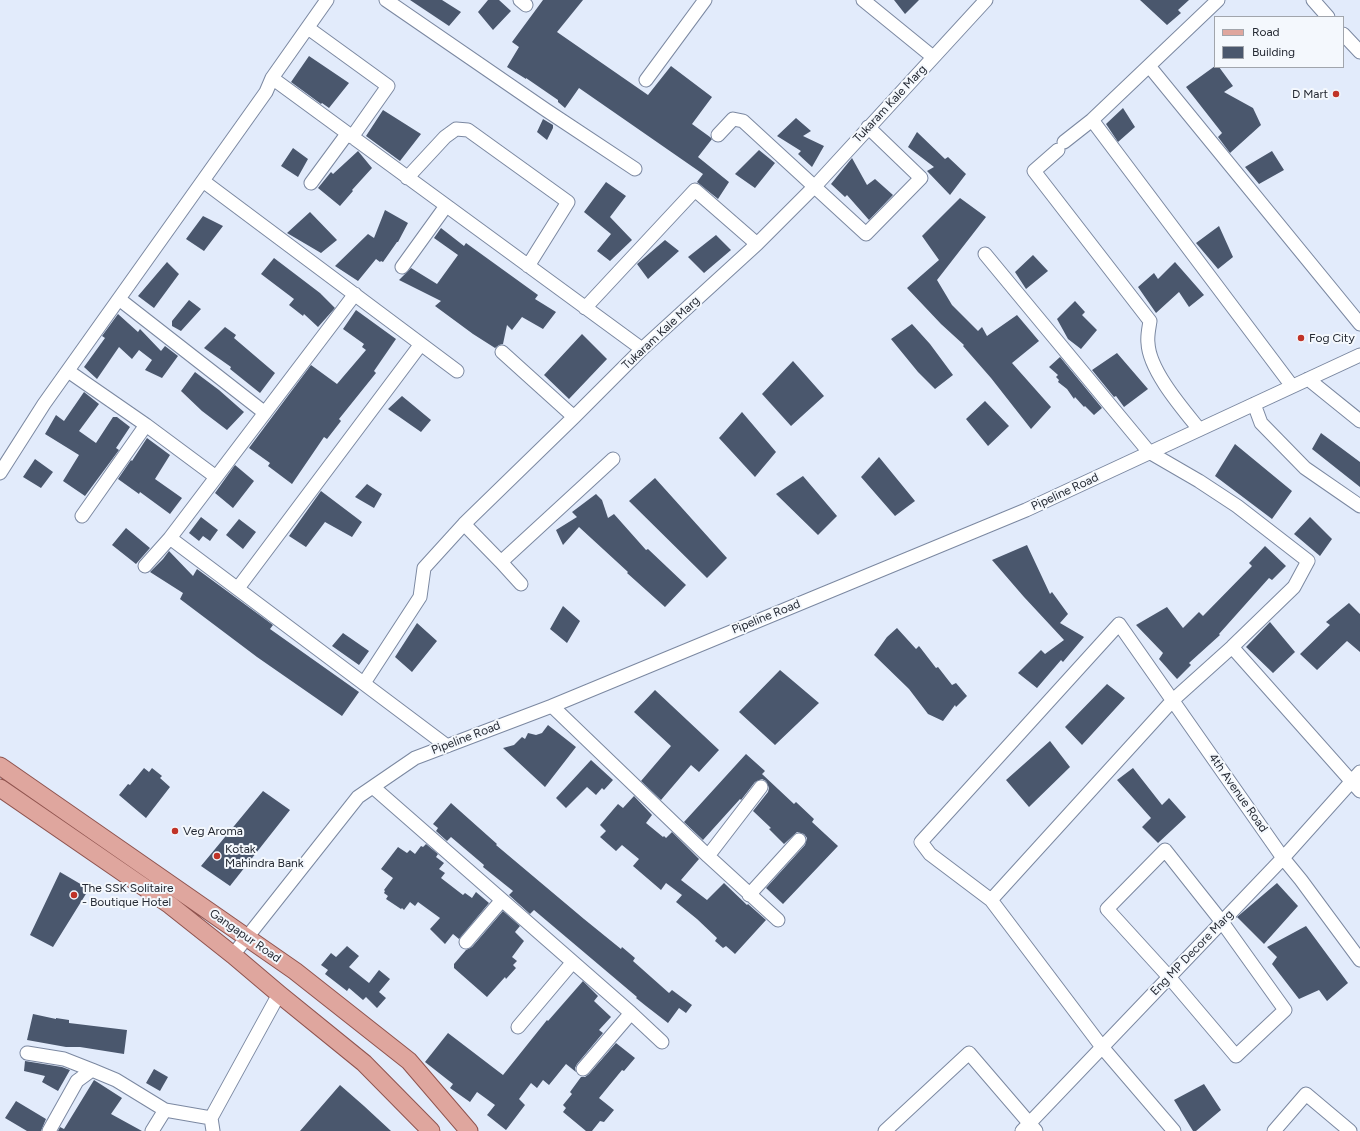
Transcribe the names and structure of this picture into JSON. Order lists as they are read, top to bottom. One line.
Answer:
{"streets":{"main road":["Gangapur Road"],"street":["Tukaram Kale Marg","Pipeline Road","4th Avenue Road","Eng MP Decore Marg"]},"crossings":[["Pipeline Road","Gangapur Road"],["4th Avenue Road","Eng MP Decore Marg"]],"places":["D Mart","Fog City","Veg Aroma","Kotak Mahindra Bank","The SSK Solitaire - Boutique Hotel"],"legend":["Road","Building"]}
